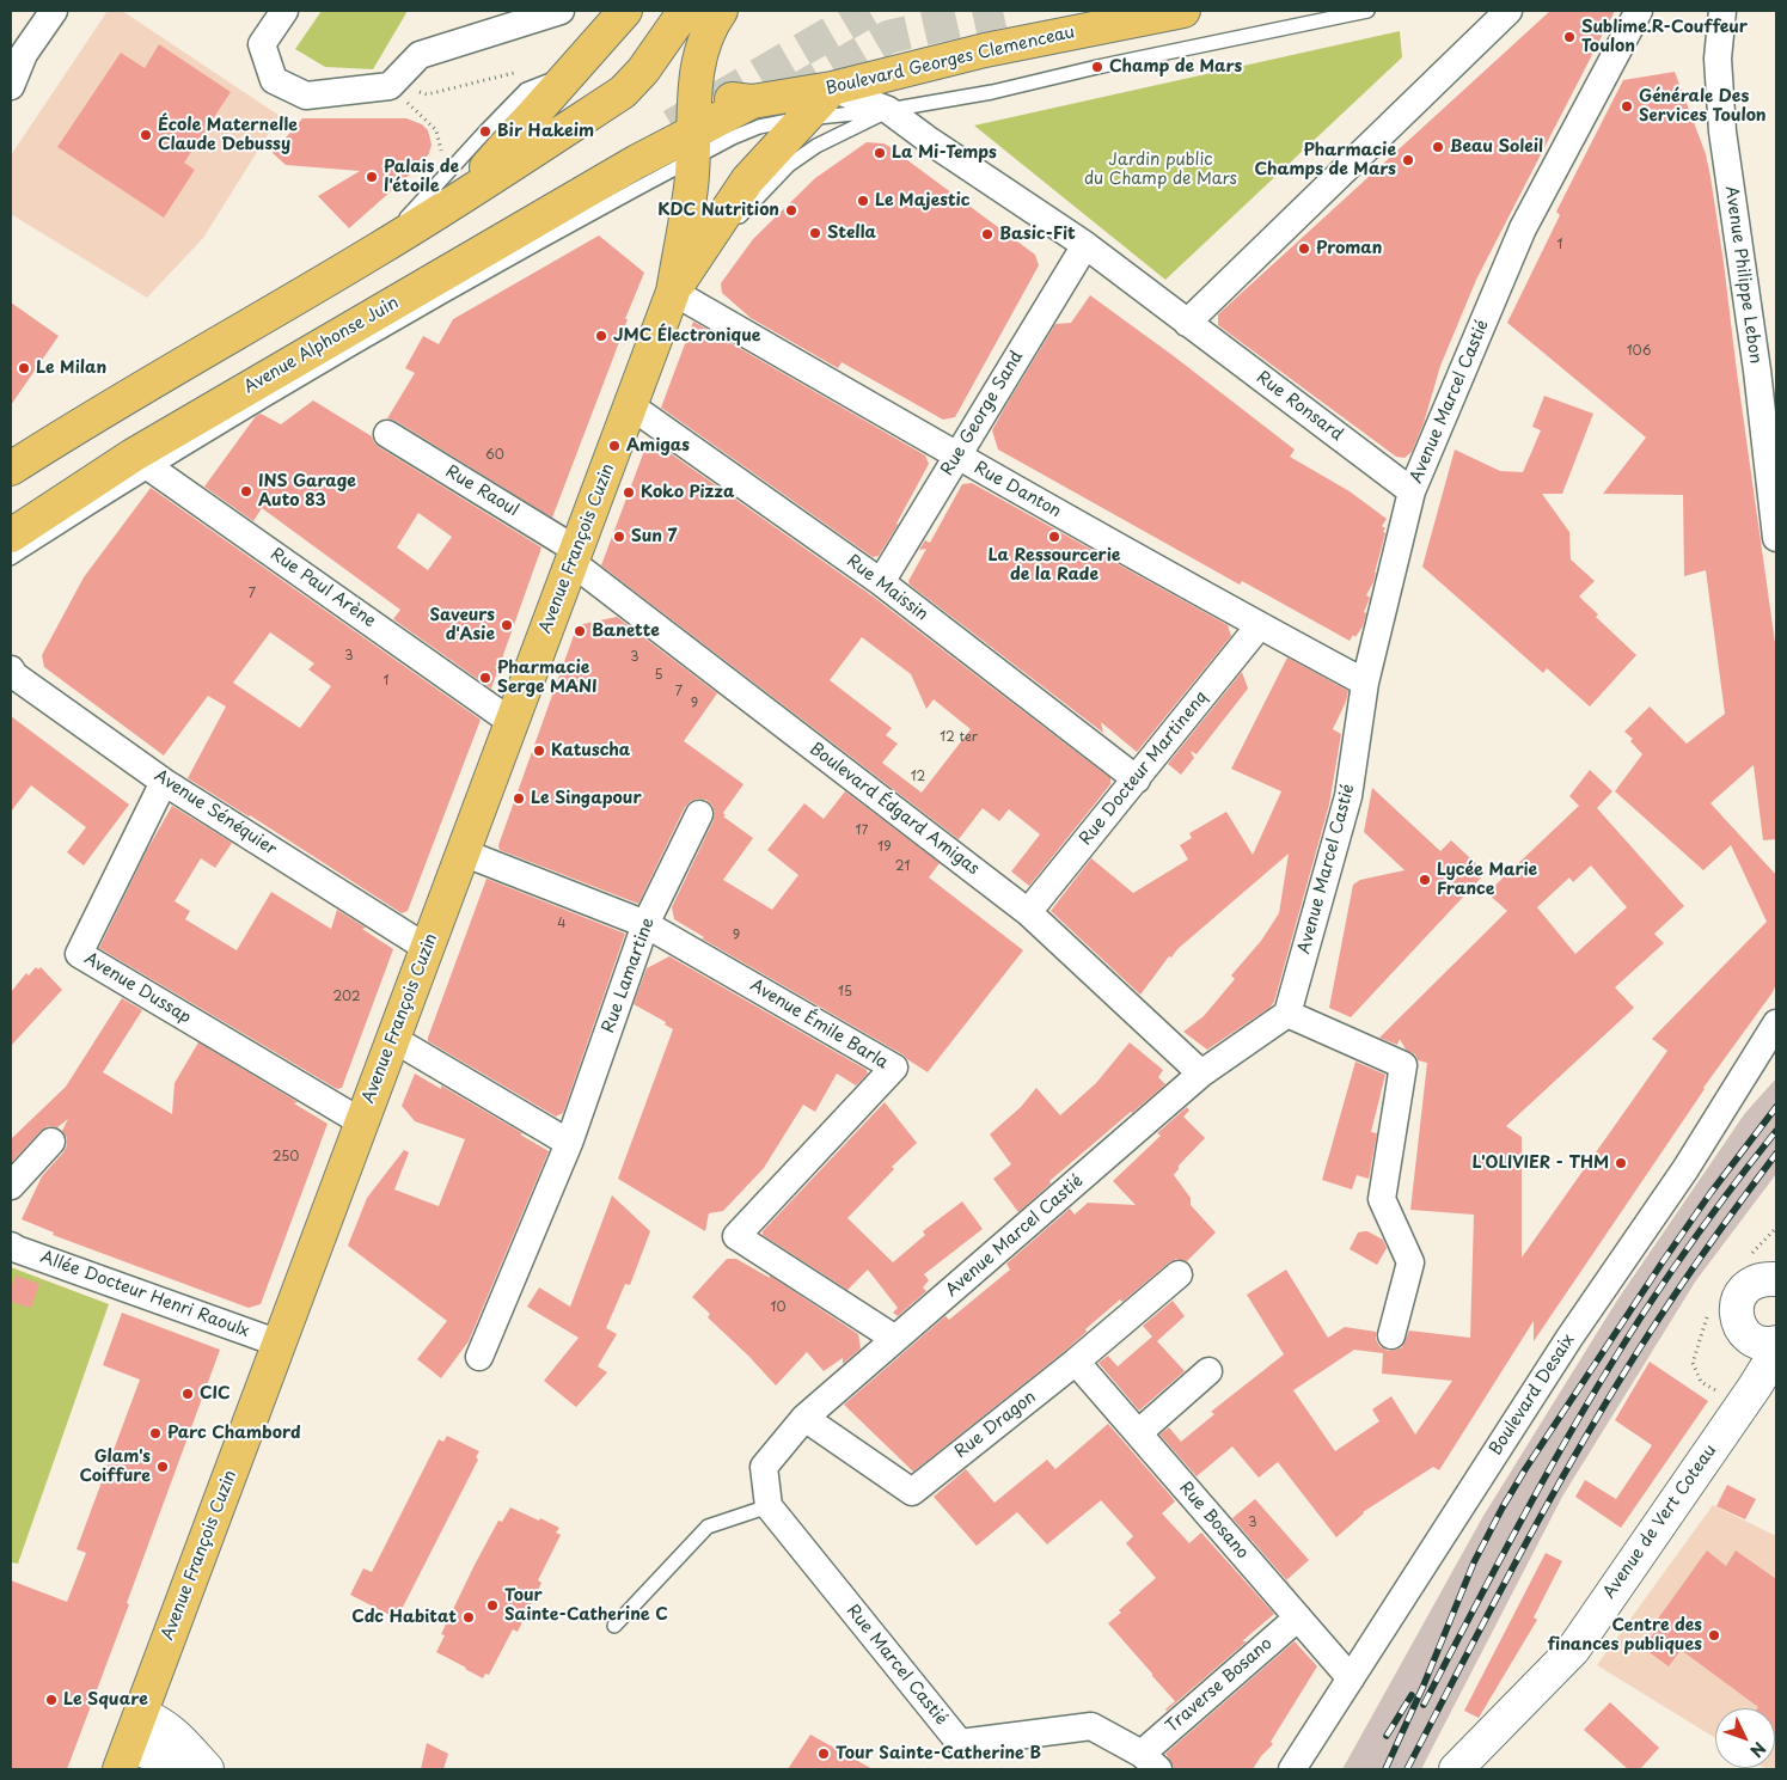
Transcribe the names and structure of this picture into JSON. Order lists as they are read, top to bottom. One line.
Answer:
{"streets":{"main road":["Boulevard Georges Clemenceau","Avenue Alphonse Juin","Avenue François Cuzin"],"street":["Avenue Philippe Lebon","Avenue Marcel Castié","Rue Ronsard","Rue George Sand","Rue Danton","Rue Raoul","Rue Paul Arène","Rue Maissin","Rue Docteur Martinenq","Boulevard Édgard Amigas","Avenue Sénéquier","Rue Lamartine","Avenue Dussap","Avenue Émile Barla","Allée Docteur Henri Raoulx","Boulevard Desaix","Rue Dragon","Rue Bosano","Avenue de Vert Coteau","Rue Marcel Castié","Traverse Bosano"]},"crossings":[["Boulevard Georges Clemenceau","Avenue Alphonse Juin"],["Boulevard Georges Clemenceau","Rue Ronsard"],["Avenue Alphonse Juin","Rue Paul Arène"],["Avenue Marcel Castié","Rue Ronsard"],["Avenue Marcel Castié","Rue Danton"],["Avenue Marcel Castié","Boulevard Édgard Amigas"],["Avenue Marcel Castié","Avenue Émile Barla"],["Avenue Marcel Castié","Rue Dragon"],["Avenue Marcel Castié","Rue Marcel Castié"],["Rue Ronsard","Rue George Sand"],["Rue George Sand","Rue Danton"],["Rue George Sand","Rue Maissin"],["Rue Danton","Avenue François Cuzin"],["Rue Danton","Rue Docteur Martinenq"],["Rue Raoul","Avenue François Cuzin"],["Rue Raoul","Boulevard Édgard Amigas"],["Avenue François Cuzin","Rue Paul Arène"],["Avenue François Cuzin","Rue Maissin"],["Avenue François Cuzin","Boulevard Édgard Amigas"],["Avenue François Cuzin","Avenue Sénéquier"],["Avenue François Cuzin","Avenue Dussap"],["Avenue François Cuzin","Avenue Émile Barla"],["Avenue François Cuzin","Allée Docteur Henri Raoulx"],["Rue Maissin","Rue Docteur Martinenq"],["Rue Docteur Martinenq","Boulevard Édgard Amigas"],["Avenue Sénéquier","Avenue Dussap"],["Rue Lamartine","Avenue Émile Barla"],["Boulevard Desaix","Rue Bosano"],["Rue Dragon","Rue Bosano"],["Rue Bosano","Traverse Bosano"],["Rue Marcel Castié","Traverse Bosano"]],"parks":["Jardin public du Champ de Mars"],"places":["Sublime.R-Couffeur Toulon","Champ de Mars","Générale Des Services Toulon","Bir Hakeim","École Maternelle Claude Debussy","Beau Soleil","La Mi-Temps","Pharmacie Champs de Mars","Palais de l'étoile","Le Majestic","KDC Nutrition","Stella","Basic-Fit","Proman","JMC Électronique","Le Milan","Amigas","INS Garage Auto 83","Koko Pizza","Sun 7","La Ressourcerie de la Rade","Saveurs d'Asie","Banette","Pharmacie Serge MANI","Katuscha","Le Singapour","Lycée Marie France","L'OLIVIER - THM","CIC","Parc Chambord","Glam's Coiffure","Tour Sainte-Catherine C","Cdc Habitat","Centre des finances publiques","Le Square","Tour Sainte-Catherine B"],"house_numbers":["1","106","60","7","3","3","5","1","7","9","12 ter","12","17","19","21","4","9","15","202","250","10","3"],"north":"bottom right"}
